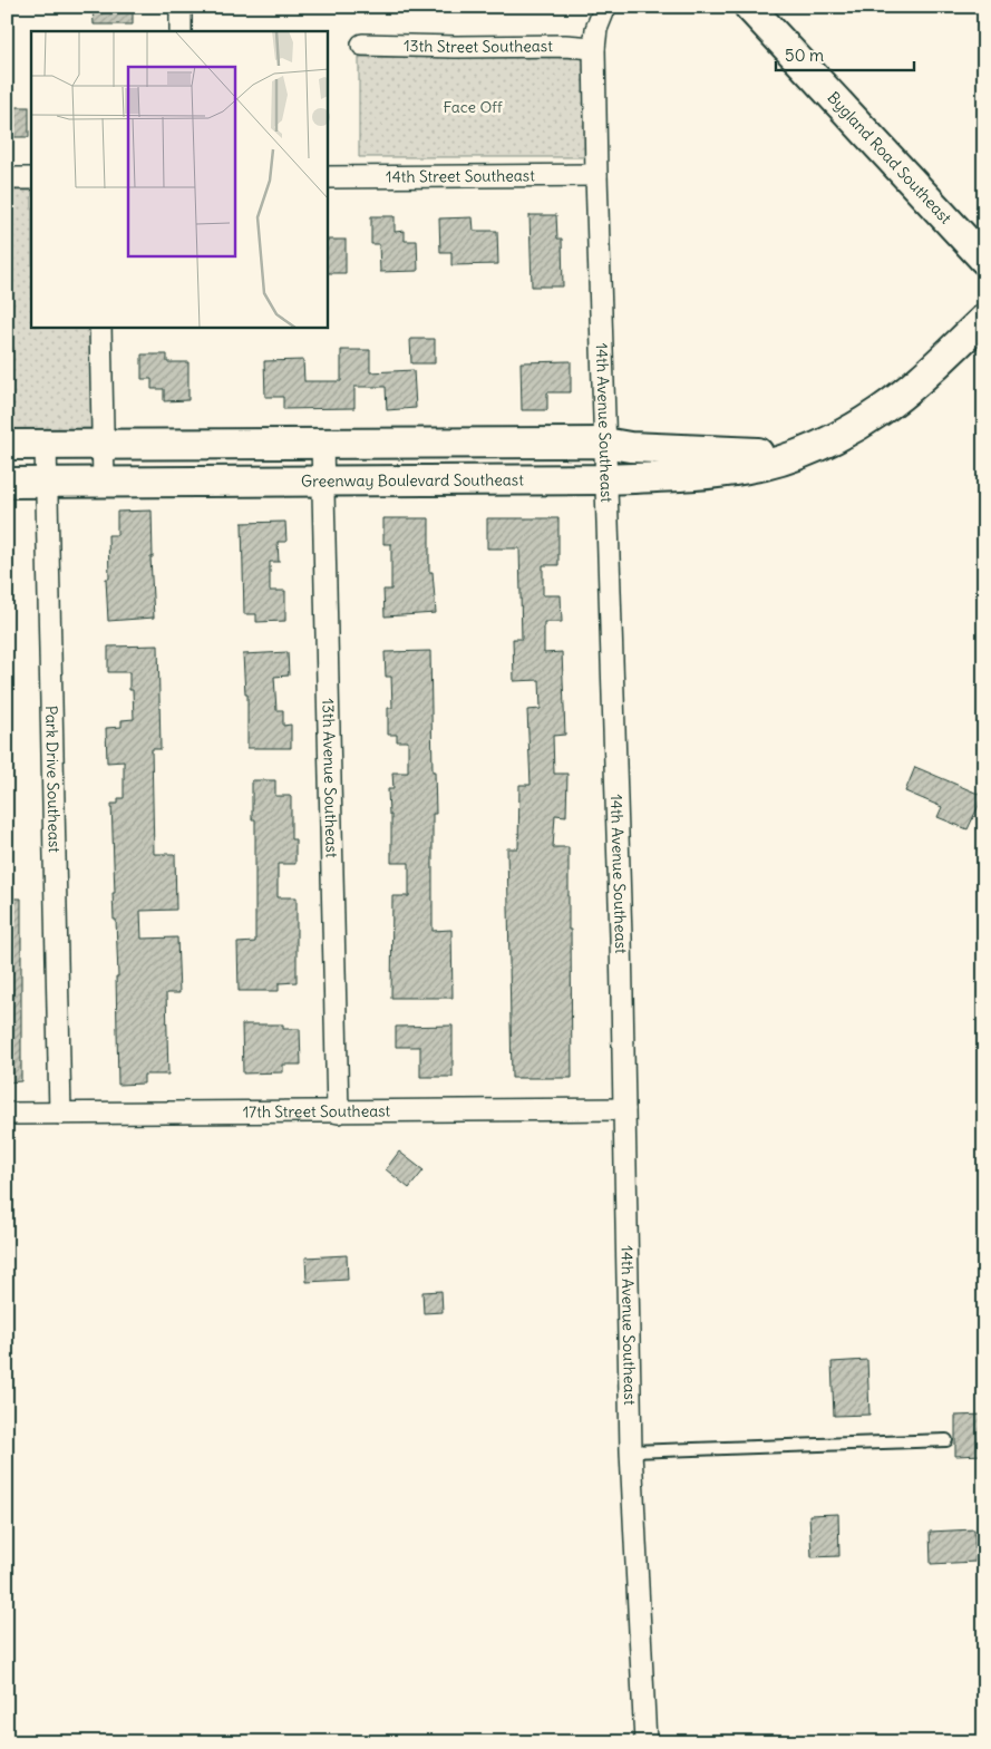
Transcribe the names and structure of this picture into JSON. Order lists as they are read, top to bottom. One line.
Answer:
{"streets":{"street":["13th Street Southeast","Bygland Road Southeast","14th Street Southeast","14th Avenue Southeast","Greenway Boulevard Southeast","13th Avenue Southeast","Park Drive Southeast","17th Street Southeast"]},"crossings":[["13th Street Southeast","14th Avenue Southeast"],["14th Street Southeast","14th Avenue Southeast"],["14th Avenue Southeast","Greenway Boulevard Southeast"],["14th Avenue Southeast","17th Street Southeast"],["Greenway Boulevard Southeast","13th Avenue Southeast"],["Greenway Boulevard Southeast","Park Drive Southeast"],["13th Avenue Southeast","17th Street Southeast"],["Park Drive Southeast","17th Street Southeast"]],"parks":["Face Off"],"scale_bar":"50 m"}
